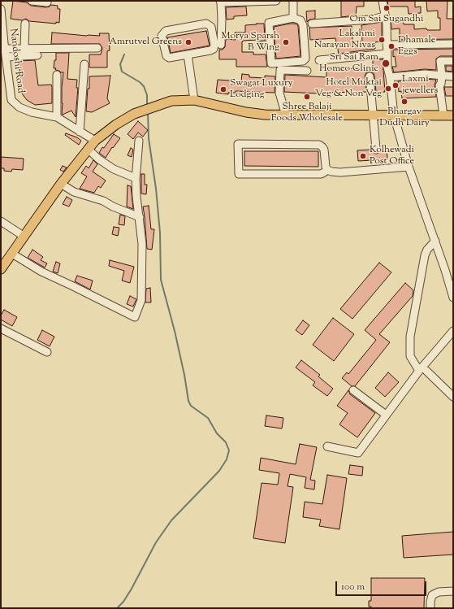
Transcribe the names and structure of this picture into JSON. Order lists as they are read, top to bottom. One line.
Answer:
{"streets":{"street":["Nandoshi Road"]},"places":["Om Sai Sugandhi","Lakshmi Narayan Nivas","Amrutvel Greens","Morya Sparsh B Wing","Dhamale Eggs","Sri Sai Ram Homeo Clinic","Laxmi jewellers","Hotel Muktai Veg & Non Veg","Swagat Luxury Lodging","Shree Balaji Foods Wholesale","Bhargav Dudh Dairy","Kolhewadi Post Office"],"scale_bar":"100 m"}
